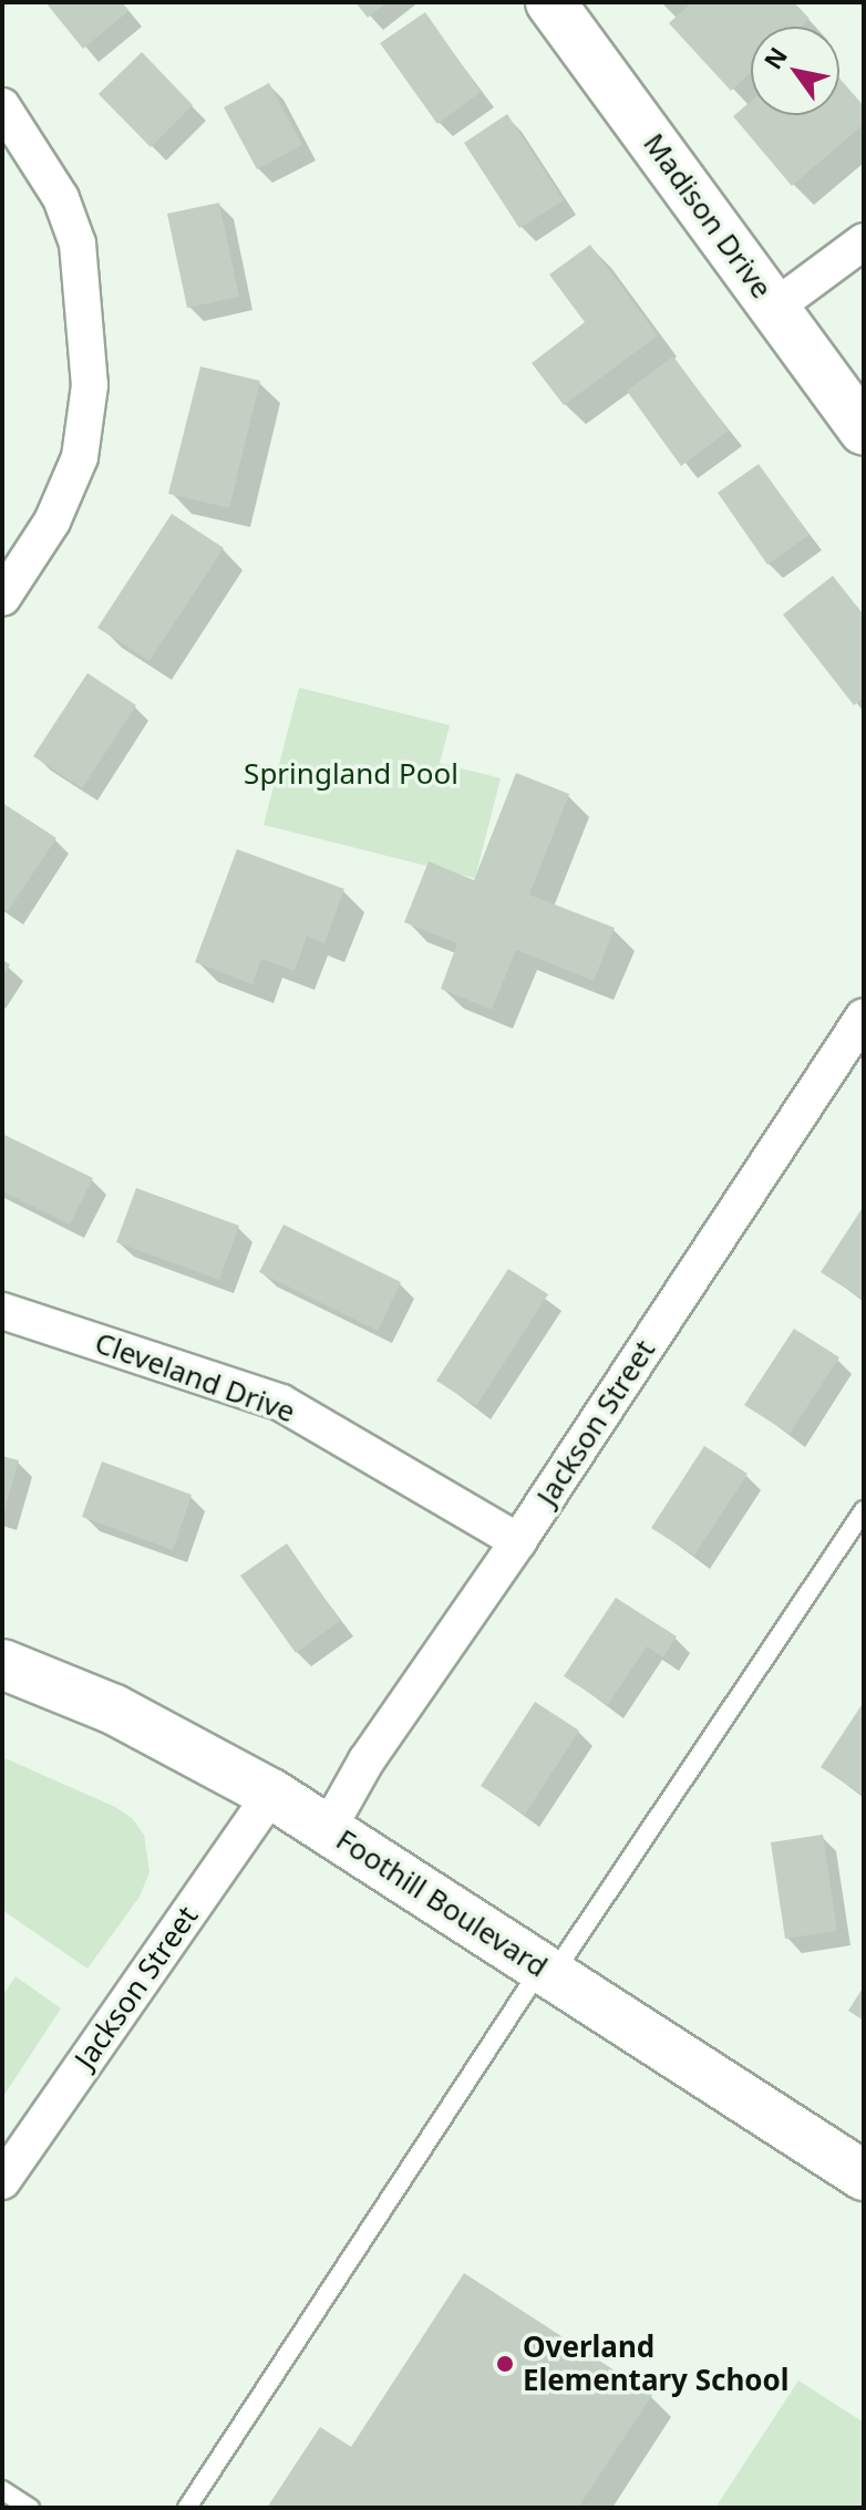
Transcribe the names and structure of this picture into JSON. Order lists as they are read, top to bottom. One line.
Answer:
{"streets":{"main road":["Madison Drive","Foothill Boulevard"],"street":["Cleveland Drive","Jackson Street"]},"crossings":[["Cleveland Drive","Jackson Street"],["Jackson Street","Foothill Boulevard"]],"parks":["Springland Pool"],"places":["Overland Elementary School"],"north":"top left"}
